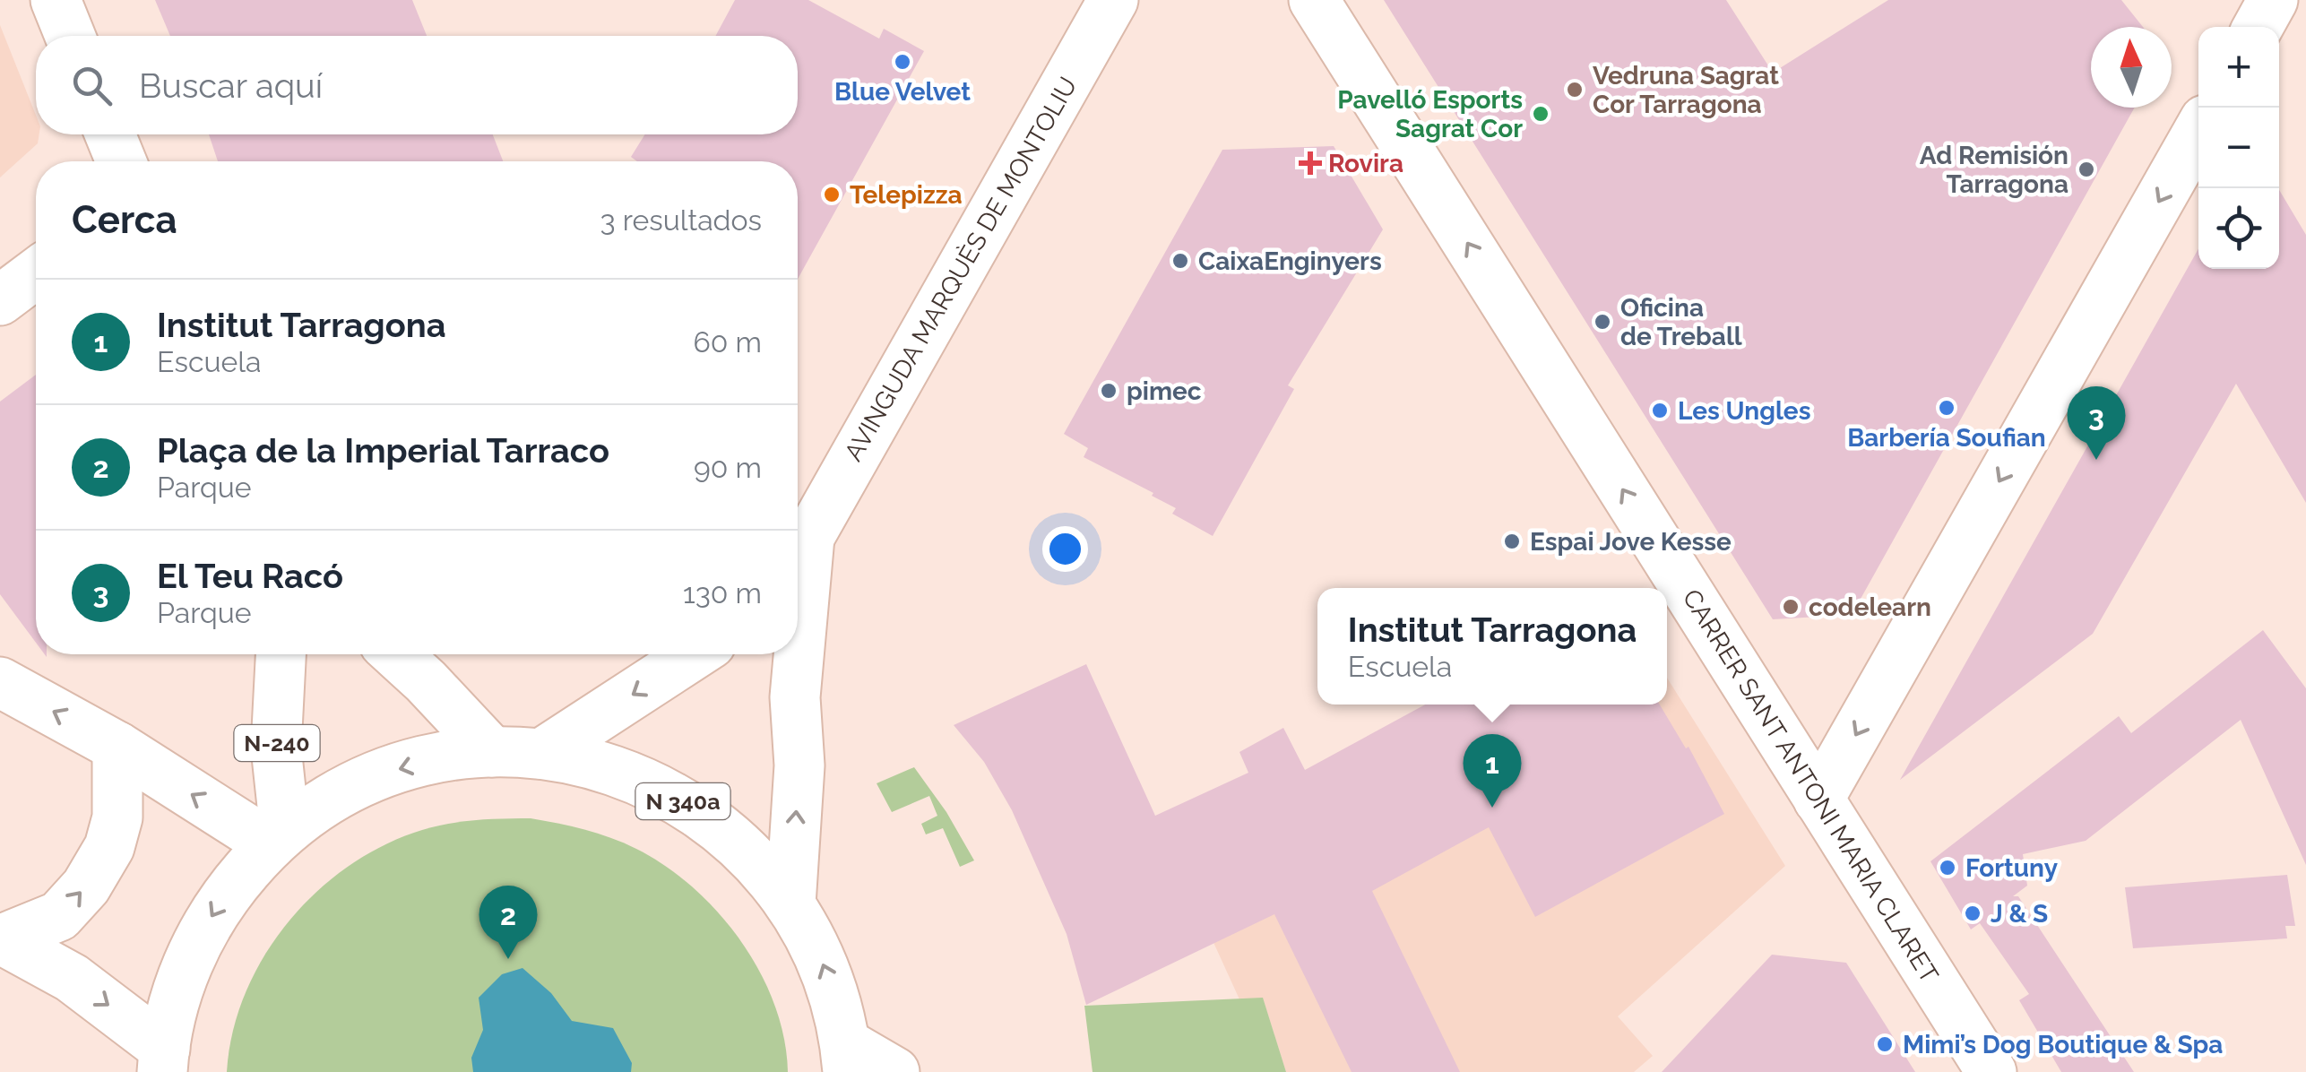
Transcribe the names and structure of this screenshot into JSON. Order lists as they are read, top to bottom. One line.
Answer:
{"streets":{"street":["AVINGUDA MARQUÈS DE MONTOLIU","N-240","CARRER SANT ANTONI MARIA CLARET","N 340a"]},"crossings":[["AVINGUDA MARQUÈS DE MONTOLIU","N 340a"],["N-240","N 340a"]],"one_way":["CARRER SANT ANTONI MARIA CLARET"],"places":{"other":["Blue Velvet","Vedruna Sagrat Cor Tarragona","Pavelló Esports Sagrat Cor","Ad Remisión Tarragona","Telepizza","CaixaEnginyers","Oficina de Treball","pimec","Barbería Soufian","Les Ungles","Espai Jove Kesse","codelearn","Fortuny","J & S","Mimi’s Dog Boutique & Spa"],"health":["Rovira"]},"north":"top","page":{"map_buttons":["+","−"],"search":"Buscar aquí","heading":["Cerca","3 resultados"],"list":[{"mark":"1","name":"Institut Tarragona","note":"Escuela","value":"60 m"},{"mark":"2","name":"Plaça de la Imperial Tarraco","note":"Parque","value":"90 m"},{"mark":"3","name":"El Teu Racó","note":"Parque","value":"130 m"}],"pins":["3","1","2"],"popup":["Institut Tarragona","Escuela"]}}
